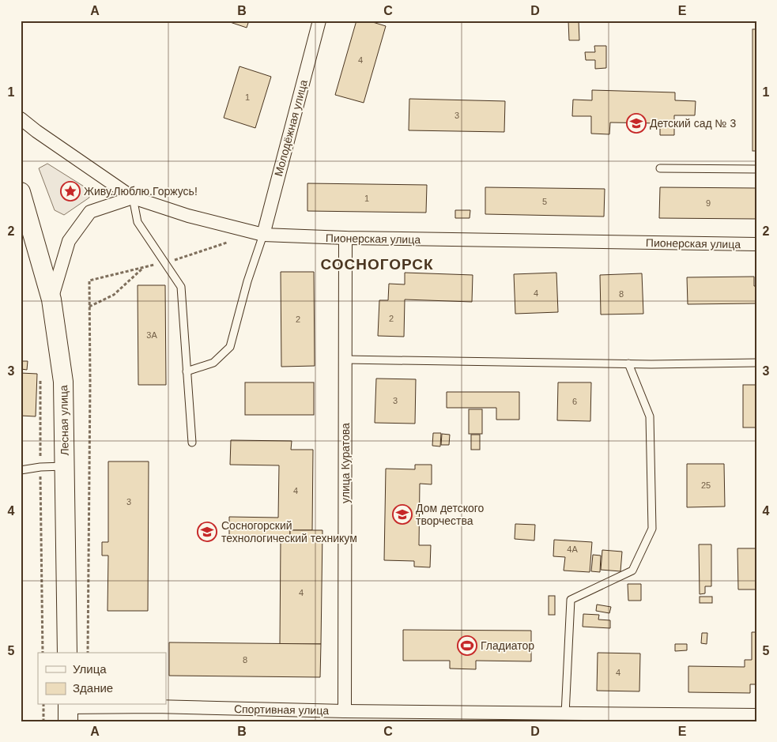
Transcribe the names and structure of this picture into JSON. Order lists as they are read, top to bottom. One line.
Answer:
{"streets":{"main road":["Лесная улица"],"street":["Молодёжная улица","Пионерская улица","улица Куратова","Спортивная улица"]},"crossings":[["Молодёжная улица","Пионерская улица"],["Пионерская улица","улица Куратова"],["улица Куратова","Спортивная улица"]],"districts":["СОСНОГОРСК"],"places":{"school or university":["Детский сад № 3","Дом детского творчества","Сосногорский технологический техникум"],"place":["Живу.Люблю.Горжусь!"],"sports":["Гладиатор"]},"house_numbers":["4","1","3","1","5","9","4","8","2","2","3А","3","6","25","4","3","4А","4","8","4"],"legend":["Улица","Здание"],"grid":{"columns":["A","B","C","D","E"],"rows":["1","2","3","4","5"]}}
